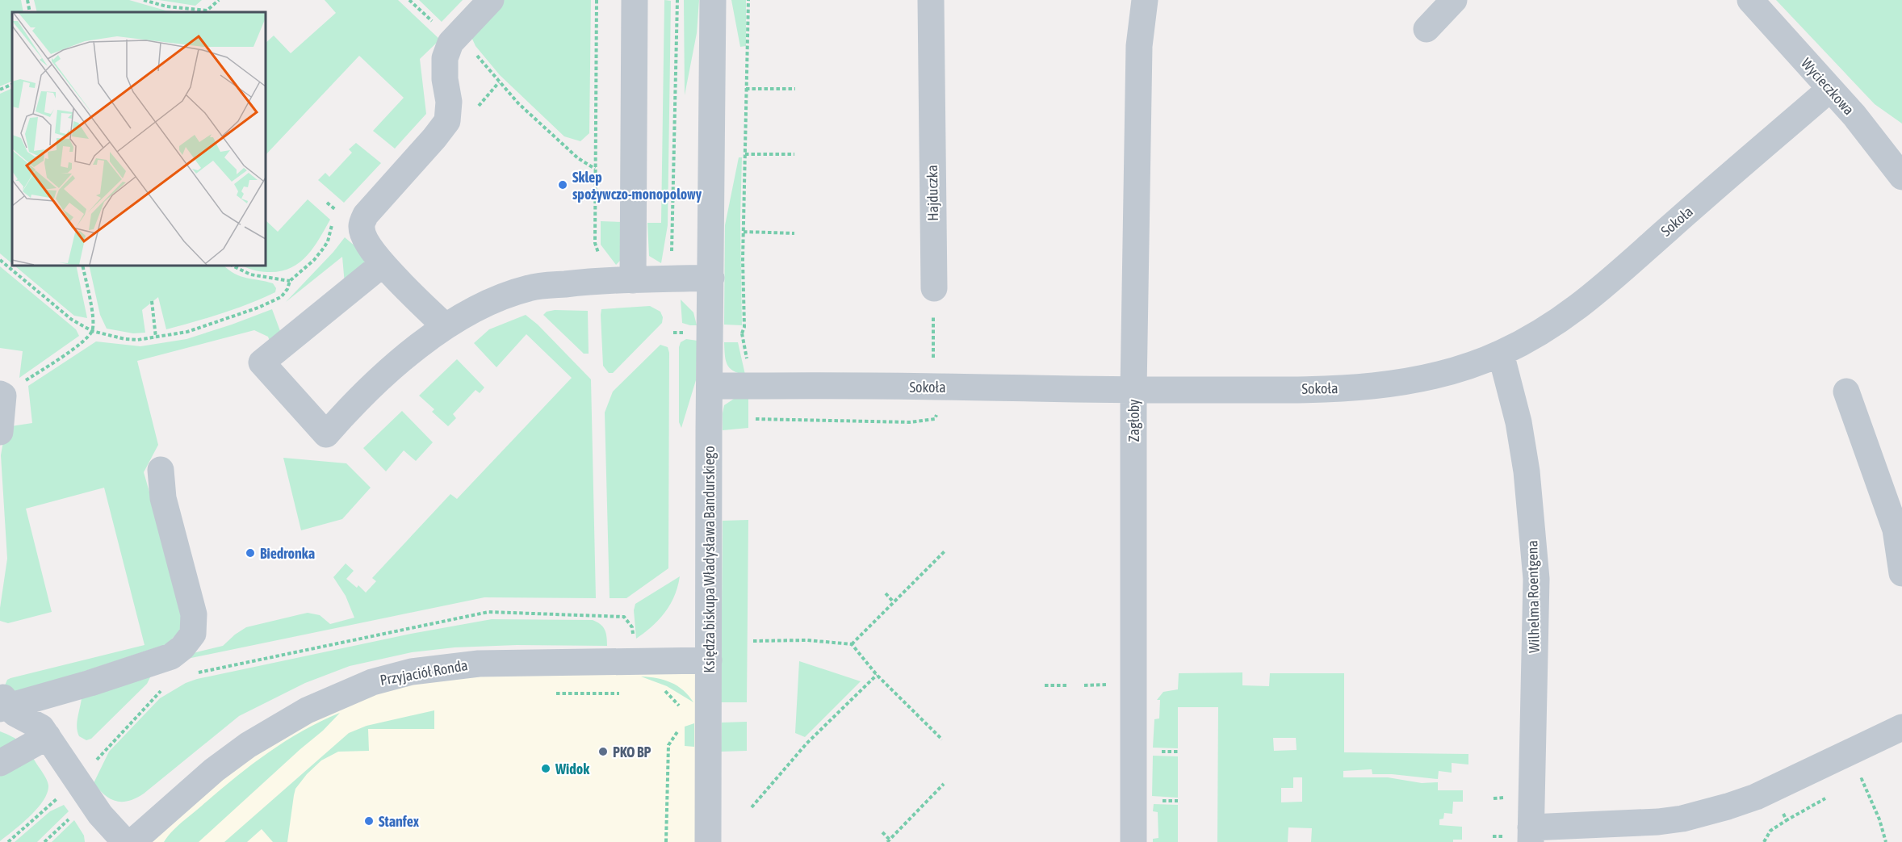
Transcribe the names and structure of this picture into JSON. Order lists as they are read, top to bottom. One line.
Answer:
{"streets":{"street":["Wycieczkowa","Hajduczka","Sokoła","Zagłoby","Księdza biskupa Władysława Bandurskiego","Wilhelma Roentgena","Przyjaciół Ronda"]},"crossings":[["Wycieczkowa","Sokoła"],["Sokoła","Zagłoby"],["Sokoła","Księdza biskupa Władysława Bandurskiego"],["Sokoła","Wilhelma Roentgena"],["Księdza biskupa Władysława Bandurskiego","Przyjaciół Ronda"]],"places":["Sklep spożywczo-monopolowy","Biedronka","PKO BP","Widok","Stanfex"]}
